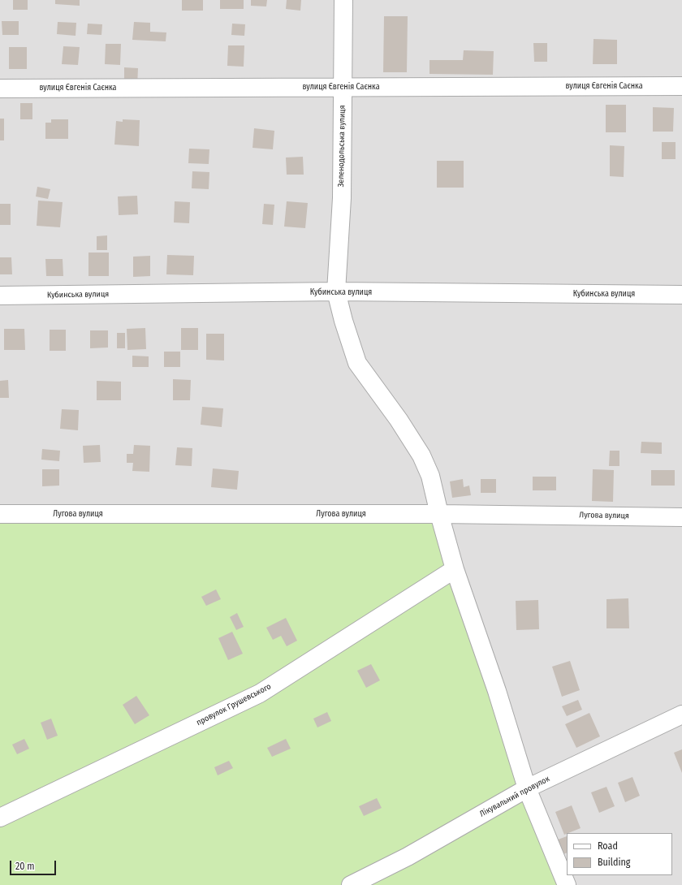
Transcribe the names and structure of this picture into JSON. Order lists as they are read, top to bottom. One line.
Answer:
{"streets":{"street":["вулиця Євгенія Саєнка","Зеленодольська вулиця","Кубинська вулиця","Лугова вулиця","провулок Грушевського","Лікувальний провулок"]},"crossings":[["вулиця Євгенія Саєнка","Зеленодольська вулиця"],["Зеленодольська вулиця","Кубинська вулиця"],["Зеленодольська вулиця","Лугова вулиця"],["Зеленодольська вулиця","провулок Грушевського"],["Зеленодольська вулиця","Лікувальний провулок"]],"legend":["Road","Building"],"scale_bar":"20 m"}
